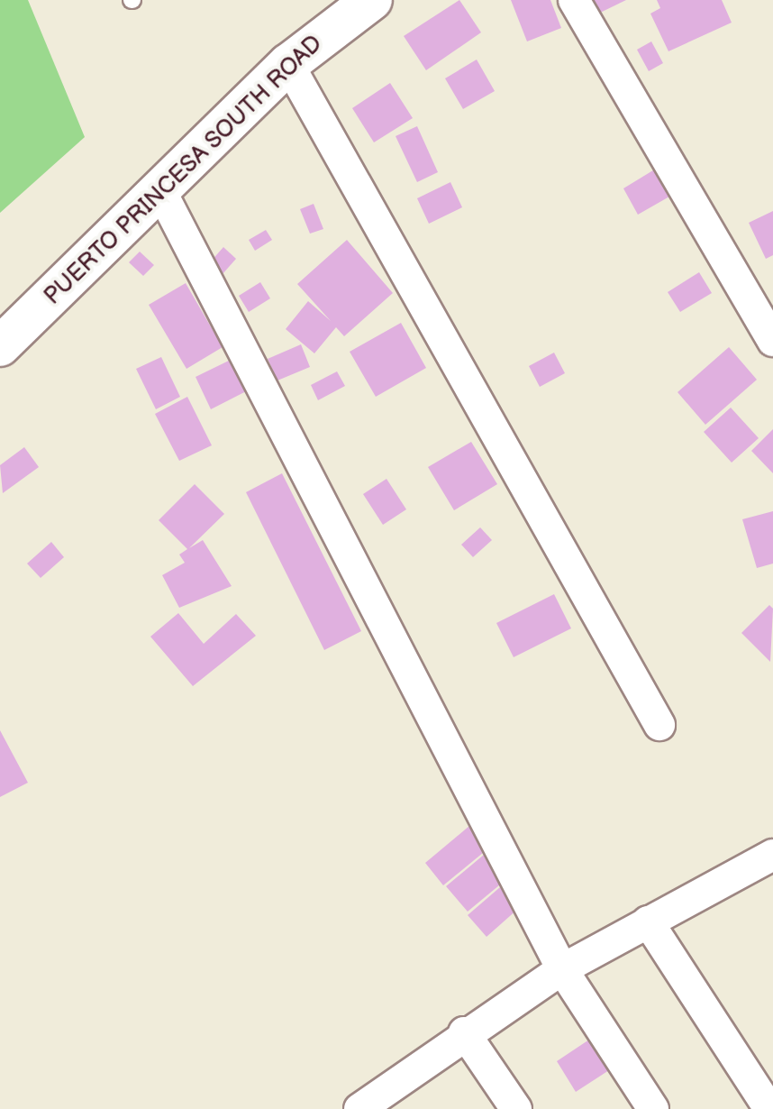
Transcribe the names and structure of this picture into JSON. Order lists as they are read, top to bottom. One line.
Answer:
{"streets":{"main road":["PUERTO PRINCESA SOUTH ROAD"]}}
